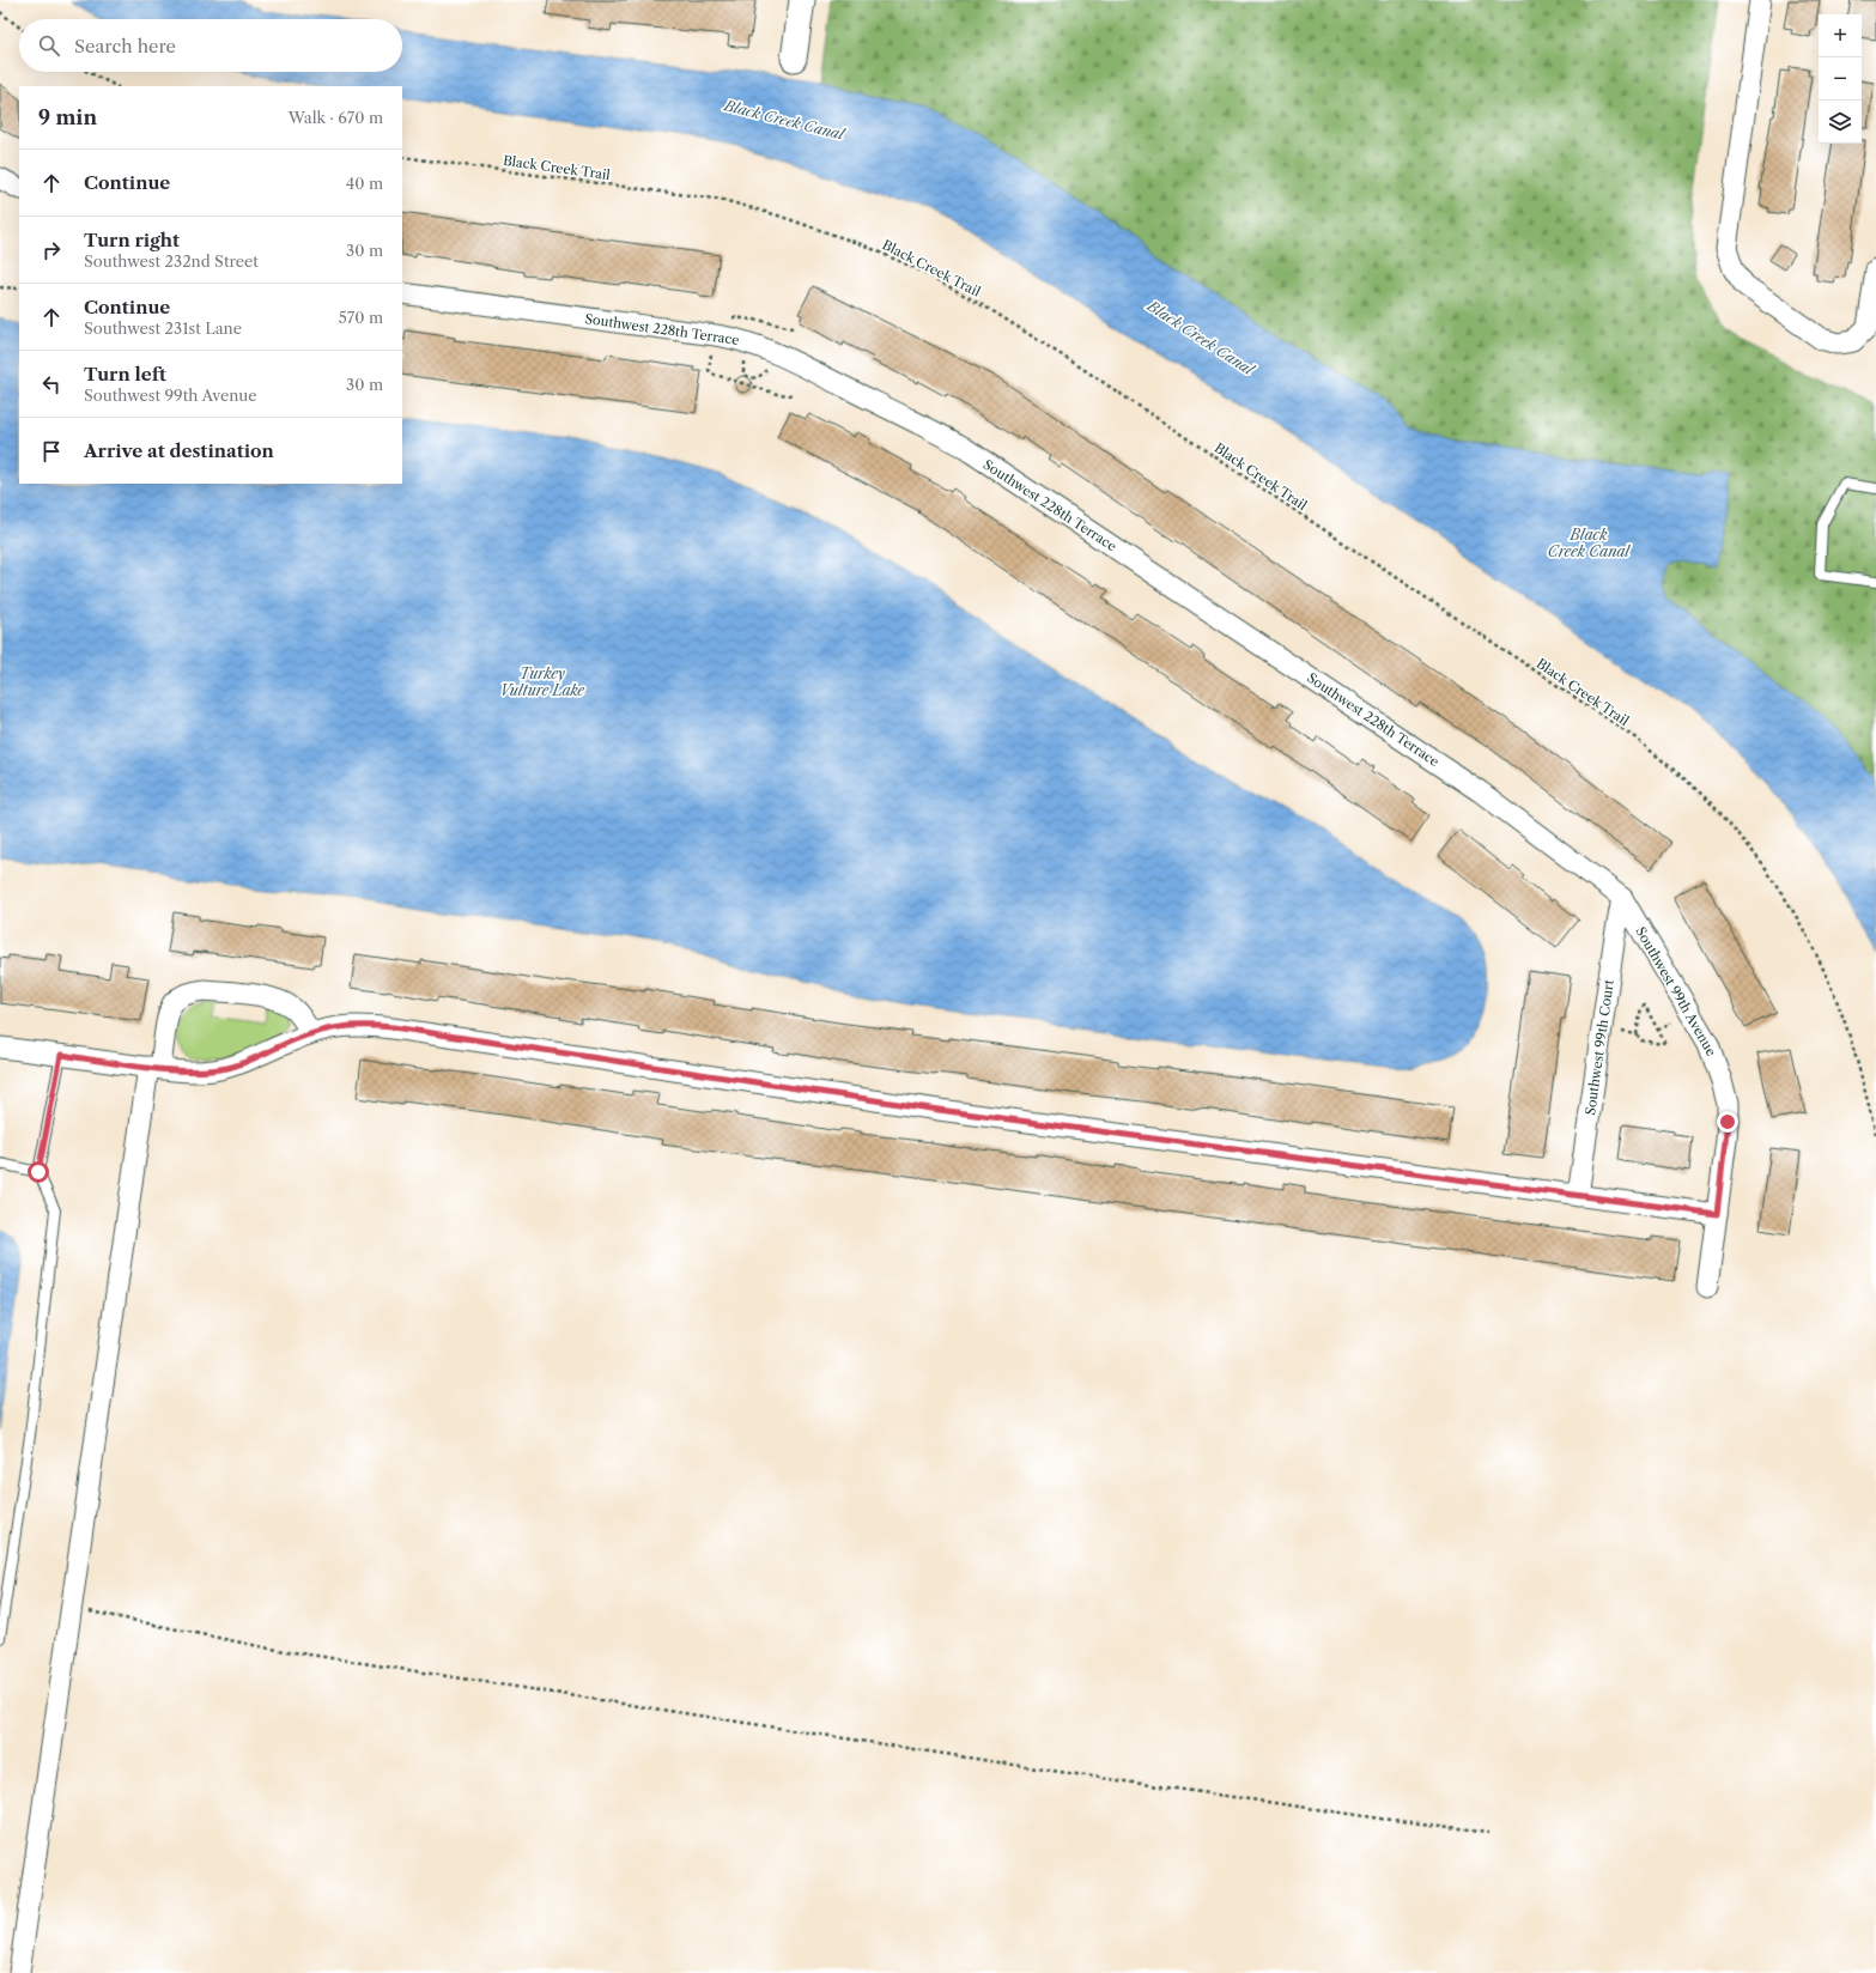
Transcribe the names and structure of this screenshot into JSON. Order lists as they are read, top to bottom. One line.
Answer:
{"streets":{"street":["Southwest 228th Terrace","Southwest 99th Avenue","Southwest 99th Court"],"path":["Black Creek Trail"]},"crossings":[["Southwest 228th Terrace","Southwest 99th Avenue"],["Southwest 228th Terrace","Southwest 99th Court"],["Southwest 99th Avenue","Southwest 99th Court"]],"water":["Black Creek Canal","Turkey Vulture Lake"],"page":{"map_buttons":["+","−"],"search":"Search here","heading":["9 min","Walk · 670 m"],"list":[["Continue","40 m"],["Turn right","Southwest 232nd Street","30 m"],["Continue","Southwest 231st Lane","570 m"],["Turn left","Southwest 99th Avenue","30 m"],"Arrive at destination"]}}
